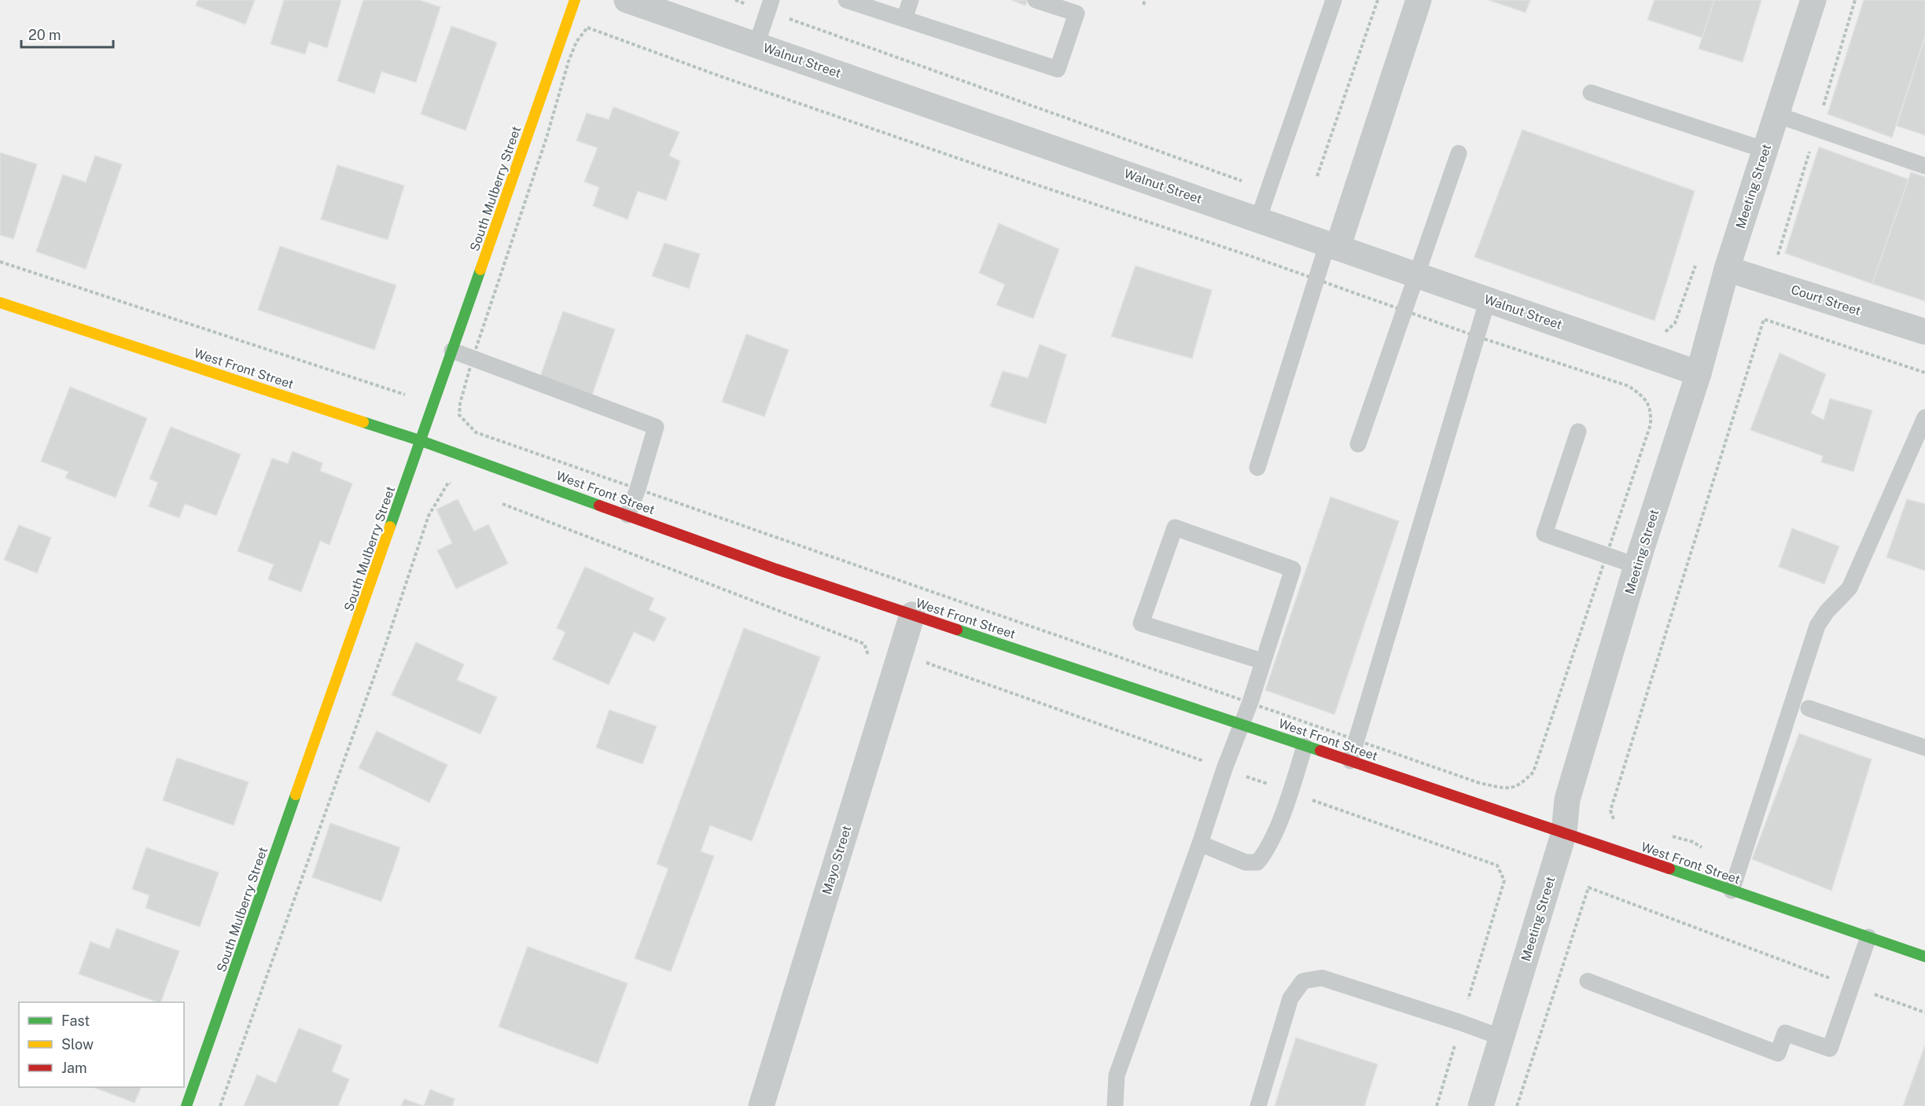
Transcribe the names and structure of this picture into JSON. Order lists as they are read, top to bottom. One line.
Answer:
{"streets":{"main road":["South Mulberry Street","West Front Street"],"street":["Walnut Street","Meeting Street","Court Street","Mayo Street"]},"crossings":[["Walnut Street","Meeting Street"],["Meeting Street","Court Street"],["Meeting Street","West Front Street"],["South Mulberry Street","West Front Street"],["West Front Street","Mayo Street"]],"legend":["Fast","Slow","Jam"],"scale_bar":"20 m"}
